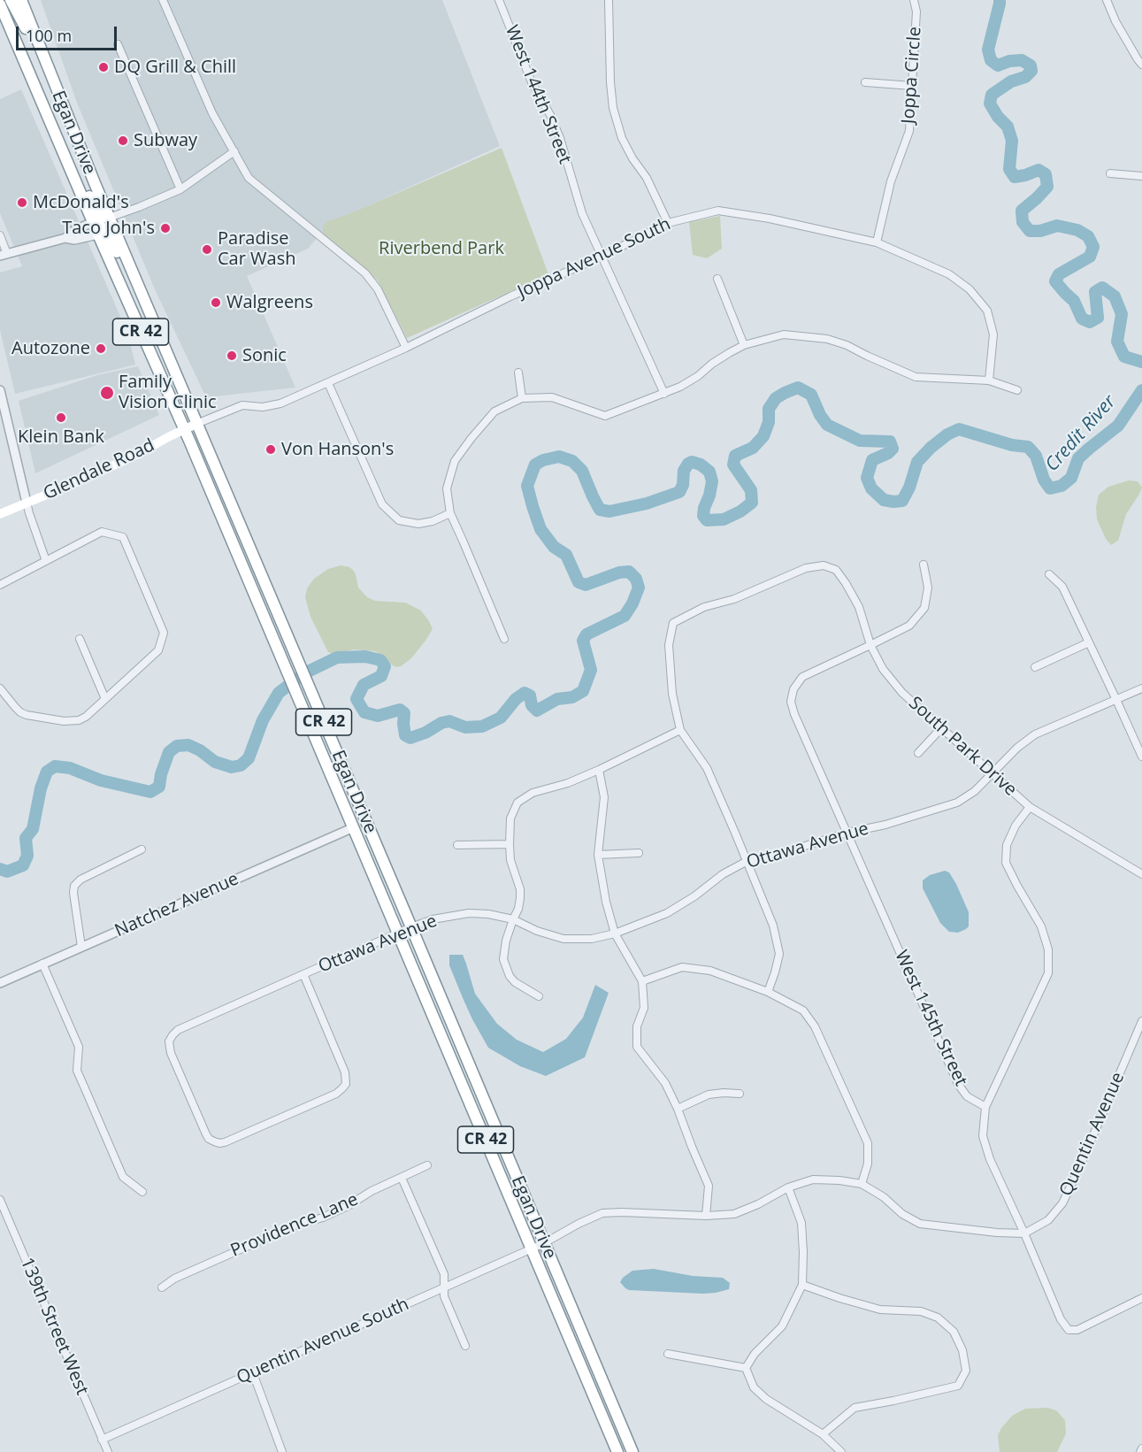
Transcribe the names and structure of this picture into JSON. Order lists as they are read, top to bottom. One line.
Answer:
{"streets":{"highway":["Egan Drive","CR 42"],"main road":["Glendale Road"],"street":["Joppa Circle","West 144th Street","Joppa Avenue South","South Park Drive","Ottawa Avenue","Natchez Avenue","West 145th Street","Quentin Avenue","Providence Lane","139th Street West","Quentin Avenue South"]},"crossings":[["Joppa Circle","Joppa Avenue South"],["West 144th Street","Joppa Avenue South"],["Egan Drive","Joppa Avenue South"],["Egan Drive","CR 42"],["Egan Drive","Glendale Road"],["Egan Drive","Ottawa Avenue"],["Egan Drive","Natchez Avenue"],["Egan Drive","Quentin Avenue South"],["Joppa Avenue South","Glendale Road"],["South Park Drive","Ottawa Avenue"],["South Park Drive","West 145th Street"],["Ottawa Avenue","West 145th Street"],["139th Street West","Quentin Avenue South"]],"water":["Credit River"],"parks":["Riverbend Park"],"places":["DQ Grill & Chill","Subway","McDonald's","Taco John's","Paradise Car Wash","Walgreens","Autozone","Sonic","Family Vision Clinic","Klein Bank","Von Hanson's"],"scale_bar":"100 m"}
